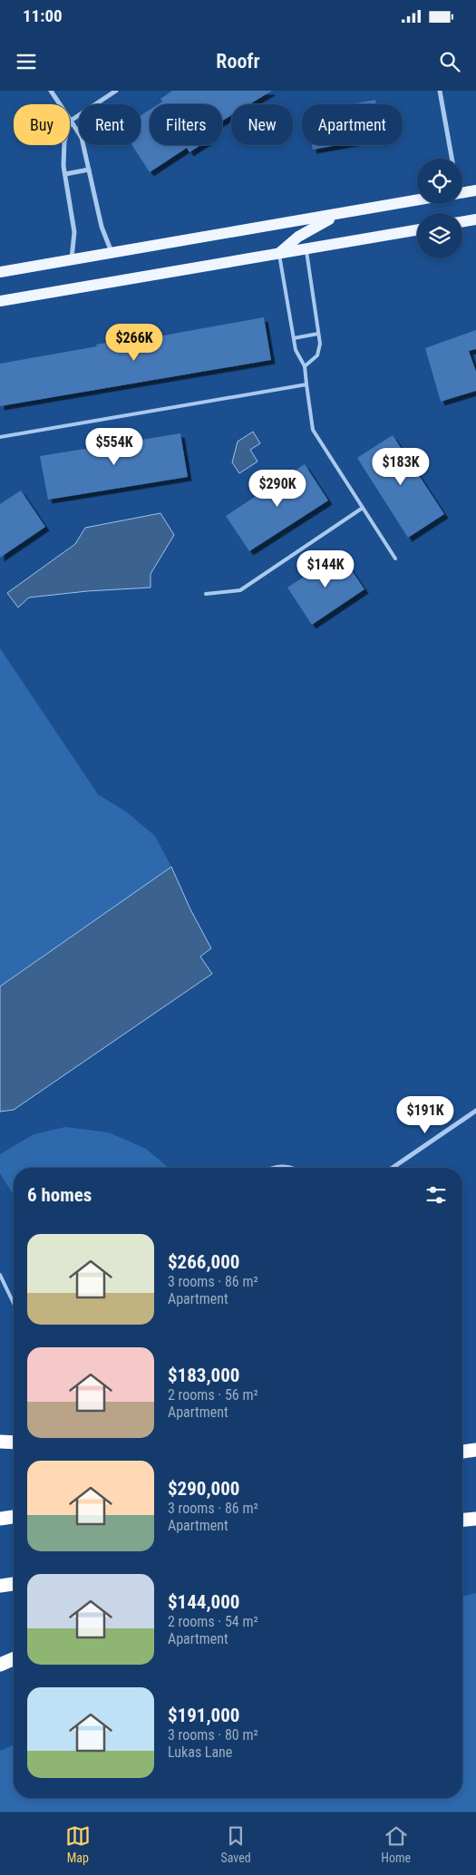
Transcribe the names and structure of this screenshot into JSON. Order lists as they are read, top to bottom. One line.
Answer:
{"page":{"status":"11:00","header":"Roofr","chip":["Buy","Rent","Filters","New","Apartment"],"price":["$266K","$554K","$183K","$290K","$144K","$191K"],"heading":"6 homes","list":[{"name":"$266,000","note":"3 rooms · 86 m² · Apartment"},{"name":"$183,000","note":"2 rooms · 56 m² · Apartment"},{"name":"$290,000","note":"3 rooms · 86 m² · Apartment"},{"name":"$144,000","note":"2 rooms · 54 m² · Apartment"},{"name":"$191,000","note":"3 rooms · 80 m² · Lukas Lane"}],"tabs":["Map","Saved","Home"]}}
